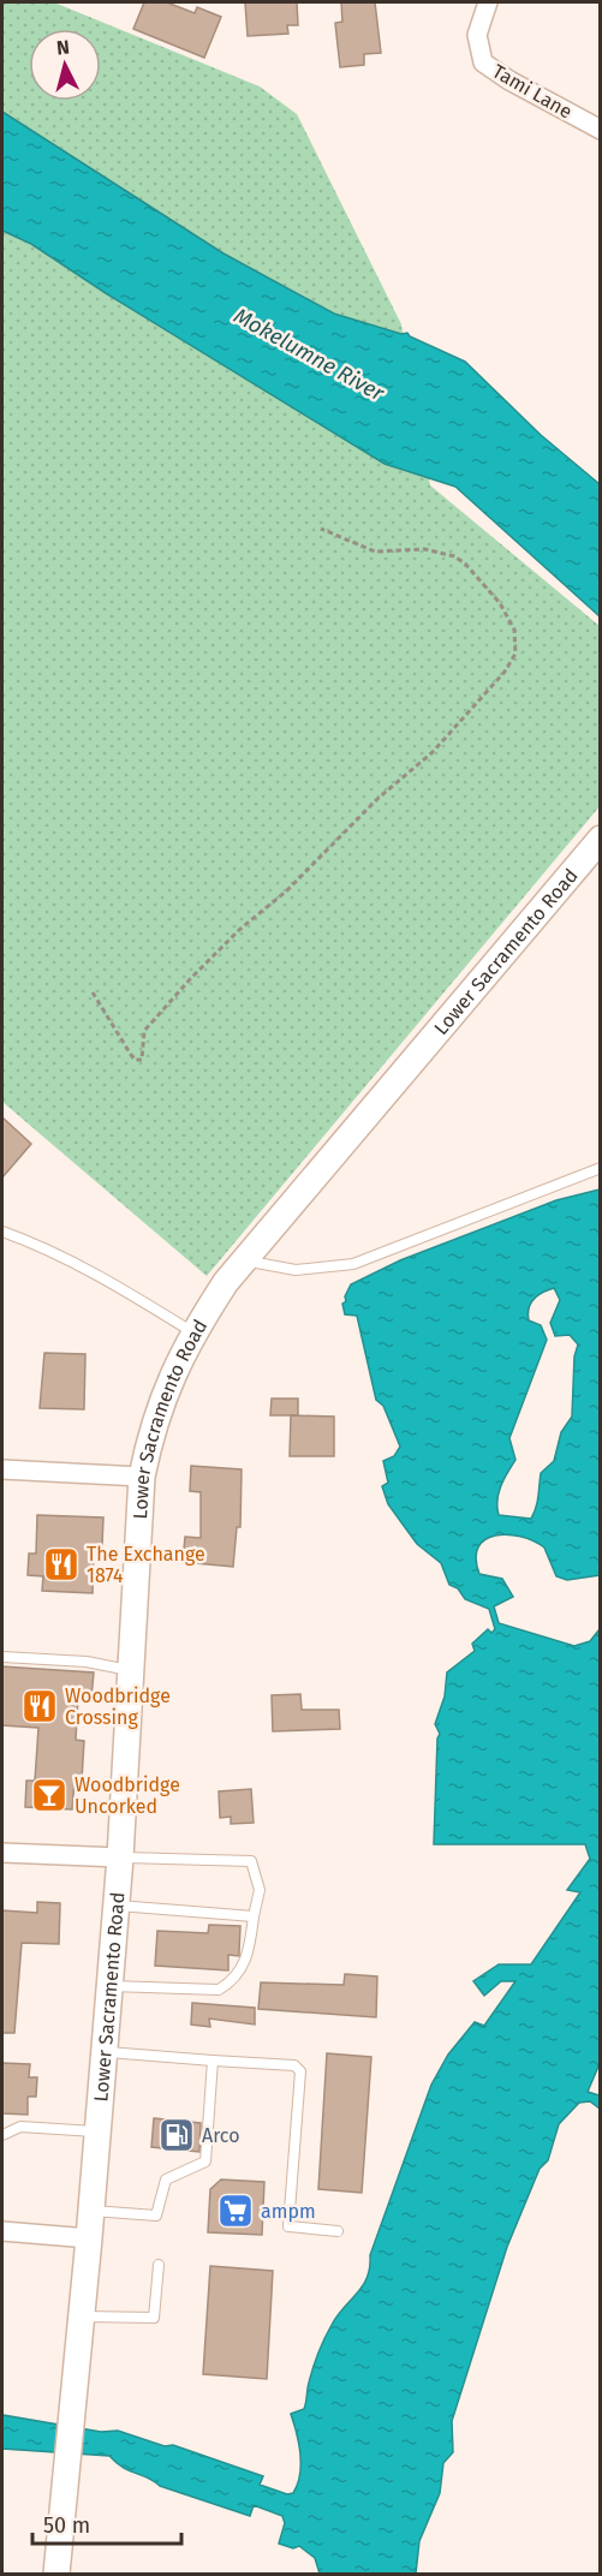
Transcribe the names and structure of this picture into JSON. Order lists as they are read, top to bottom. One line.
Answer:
{"streets":{"main road":["Lower Sacramento Road"],"street":["Tami Lane"]},"water":["Mokelumne River"],"places":{"restaurant":["The Exchange 1874","Woodbridge Crossing"],"bar":["Woodbridge Uncorked"],"fuel station":["Arco"],"supermarket":["ampm"]},"scale_bar":"50 m","north":"top"}
